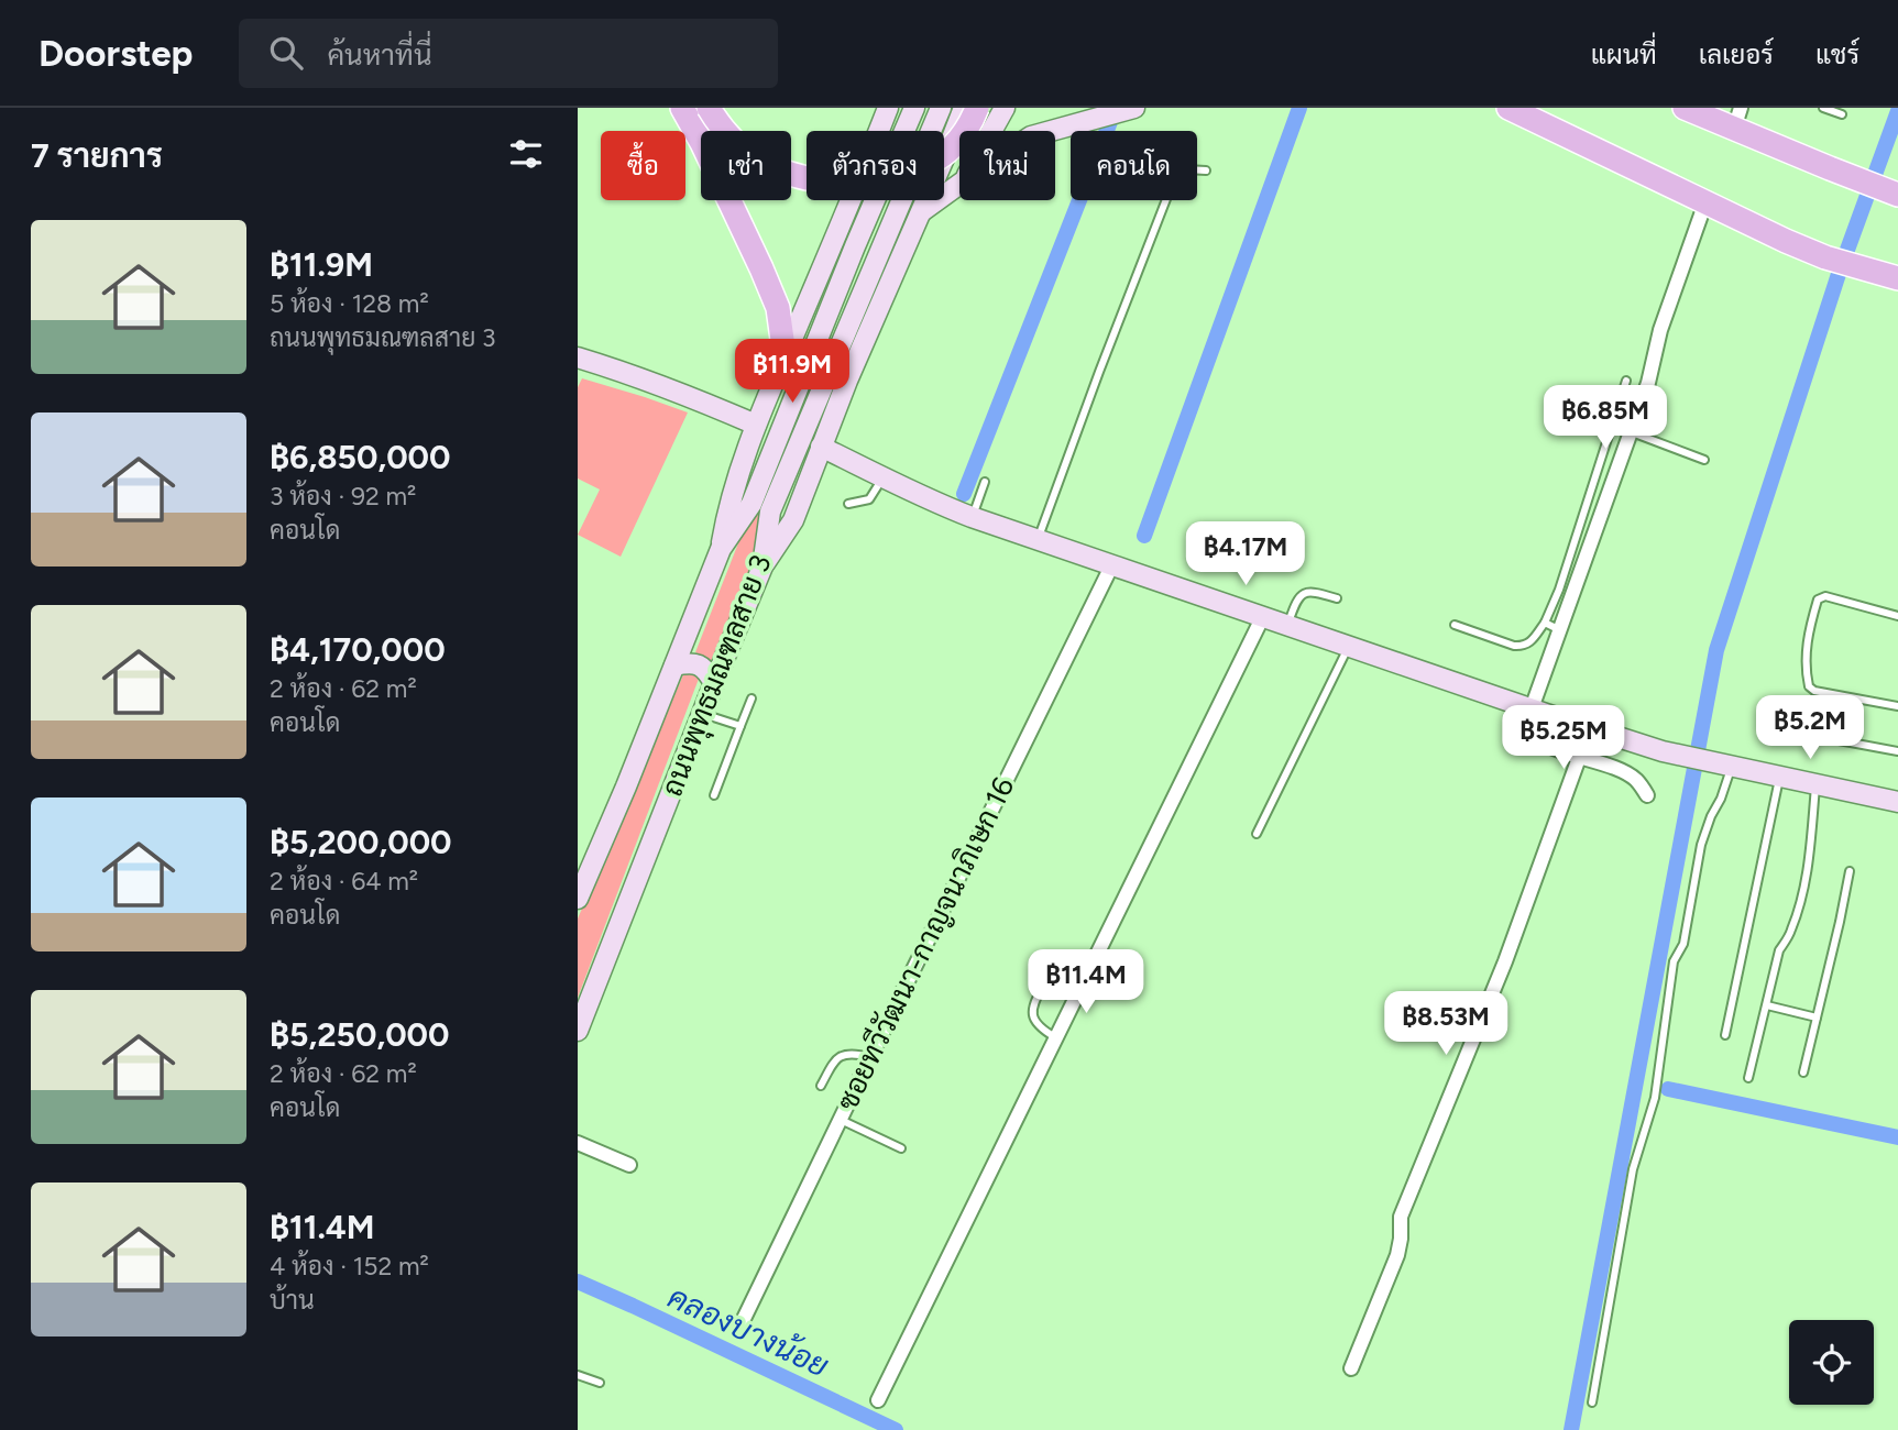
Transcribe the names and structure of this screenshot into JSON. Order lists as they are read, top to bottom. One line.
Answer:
{"streets":{"main road":["ถนนพุทธมณฑลสาย 3"],"street":["ซอยทวีวัฒนา-กาญจนาภิเษก 16"]},"water":["คลองบางน้อย"],"page":{"header":"Doorstep","search":"ค้นหาที่นี่","nav":["แผนที่","เลเยอร์","แชร์"],"heading":"7 รายการ","chip":["ซื้อ","เช่า","ตัวกรอง","ใหม่","คอนโด"],"list":[{"name":"฿11.9M","note":"5 ห้อง · 128 m² · ถนนพุทธมณฑลสาย 3"},{"name":"฿6,850,000","note":"3 ห้อง · 92 m² · คอนโด"},{"name":"฿4,170,000","note":"2 ห้อง · 62 m² · คอนโด"},{"name":"฿5,200,000","note":"2 ห้อง · 64 m² · คอนโด"},{"name":"฿5,250,000","note":"2 ห้อง · 62 m² · คอนโด"},{"name":"฿11.4M","note":"4 ห้อง · 152 m² · บ้าน"}],"price":["฿11.9M","฿6.85M","฿4.17M","฿5.2M","฿5.25M","฿11.4M","฿8.53M"]}}
